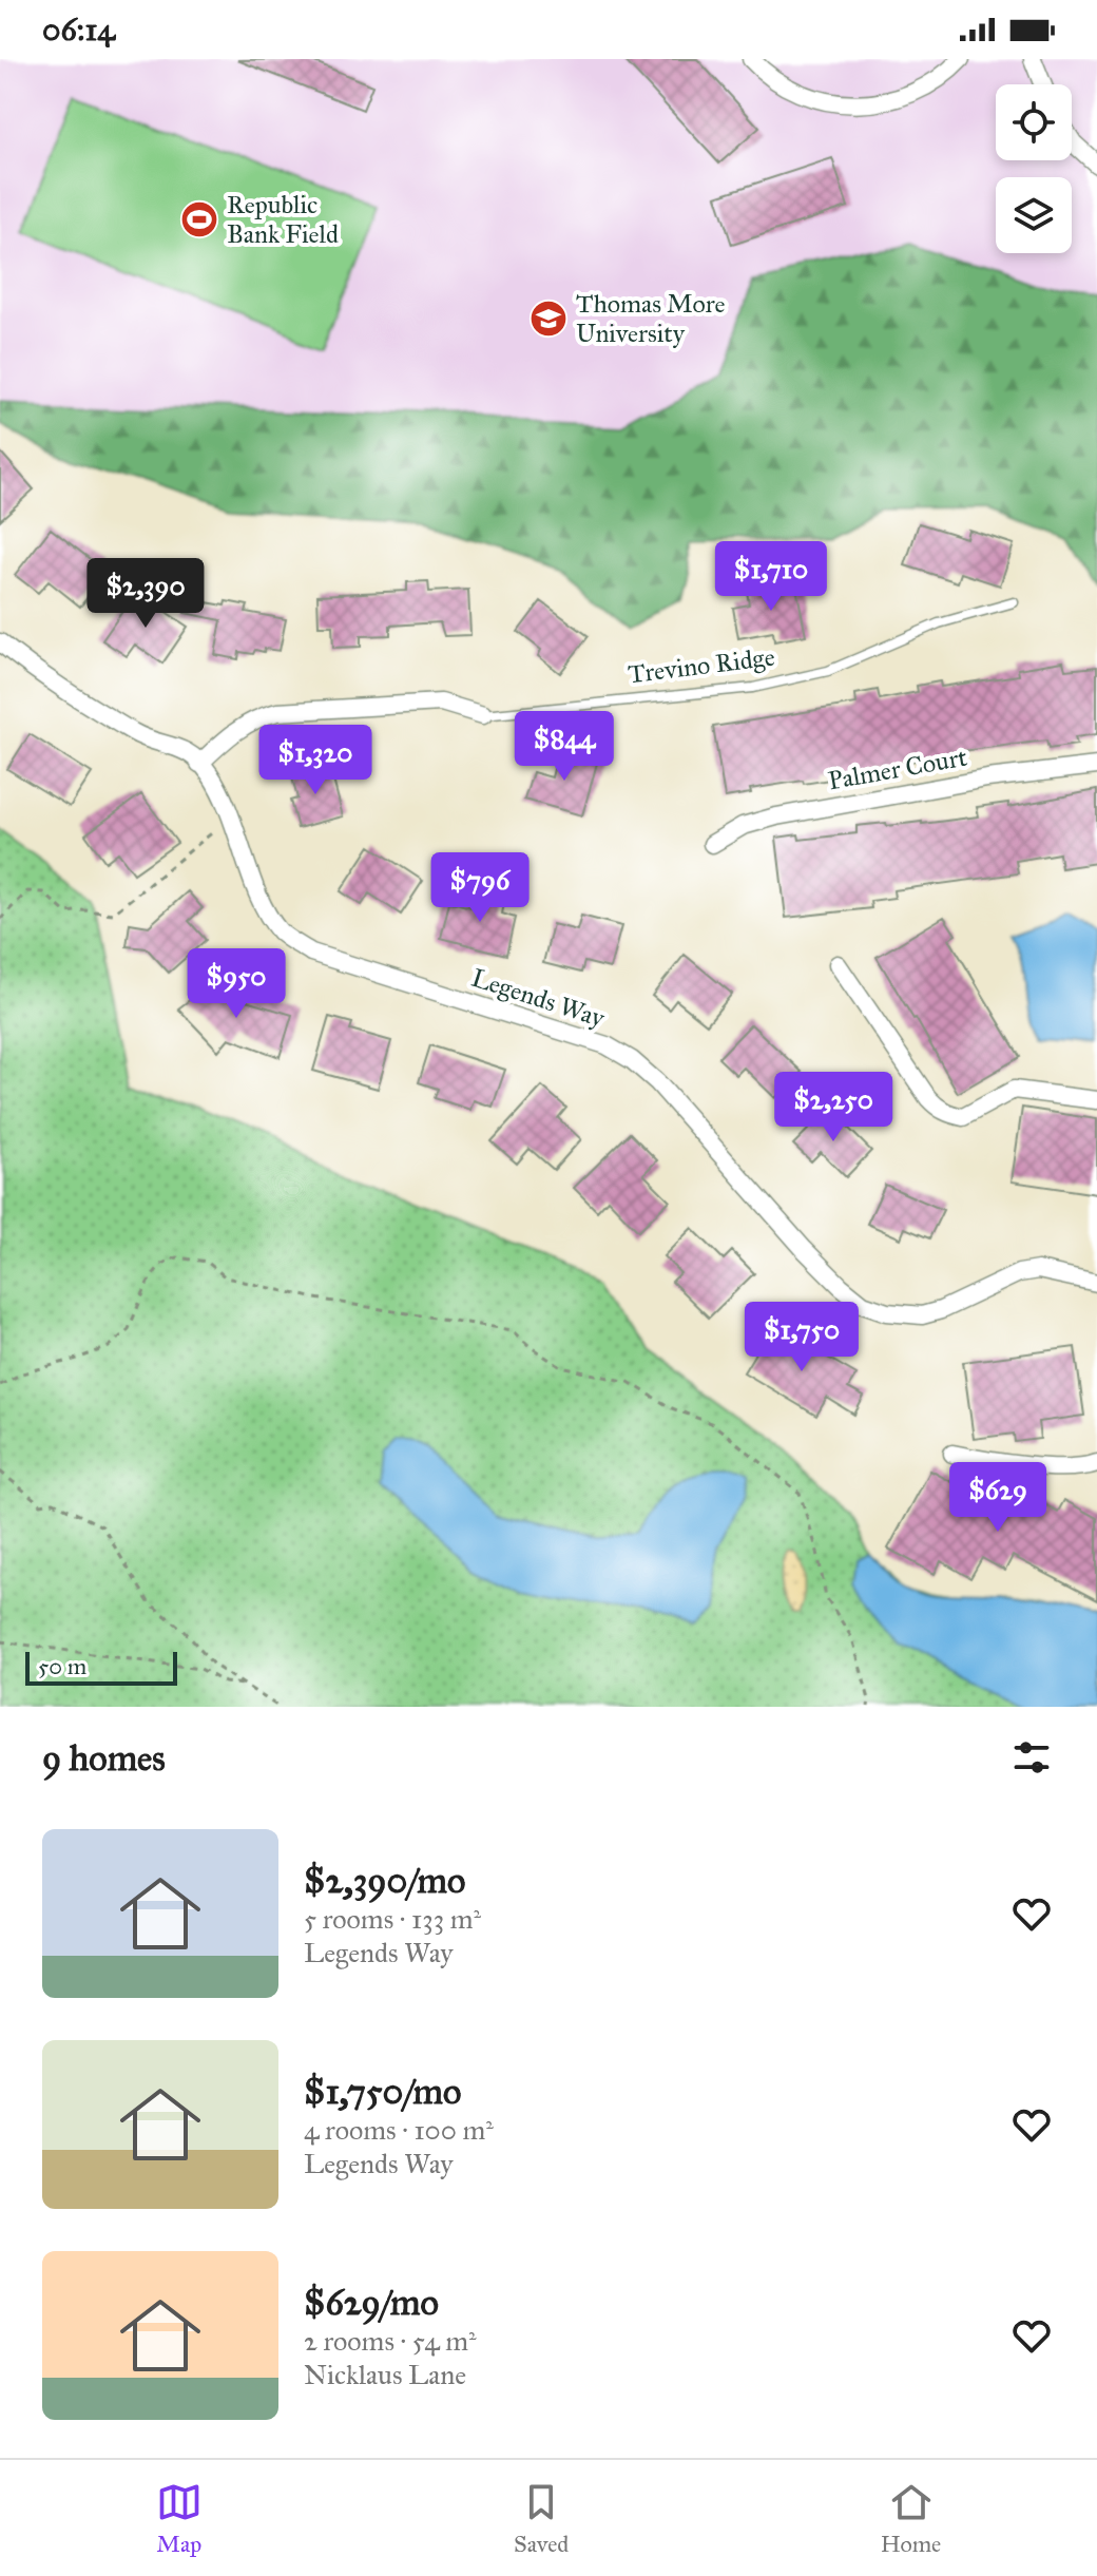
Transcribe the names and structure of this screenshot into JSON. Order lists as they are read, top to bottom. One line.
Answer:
{"streets":{"street":["Trevino Ridge","Palmer Court","Legends Way"]},"crossings":[["Trevino Ridge","Legends Way"]],"places":{"sports":["Republic Bank Field"],"school or university":["Thomas More University"]},"scale_bar":"50 m","page":{"status":"06:14","price":["$1,710","$2,390","$844","$1,320","$796","$950","$2,250","$1,750","$629"],"scale":"50 m","heading":"9 homes","list":[{"name":"$2,390/mo","note":"5 rooms · 133 m² · Legends Way"},{"name":"$1,750/mo","note":"4 rooms · 100 m² · Legends Way"},{"name":"$629/mo","note":"2 rooms · 54 m² · Nicklaus Lane"}],"tabs":["Map","Saved","Home"]}}
